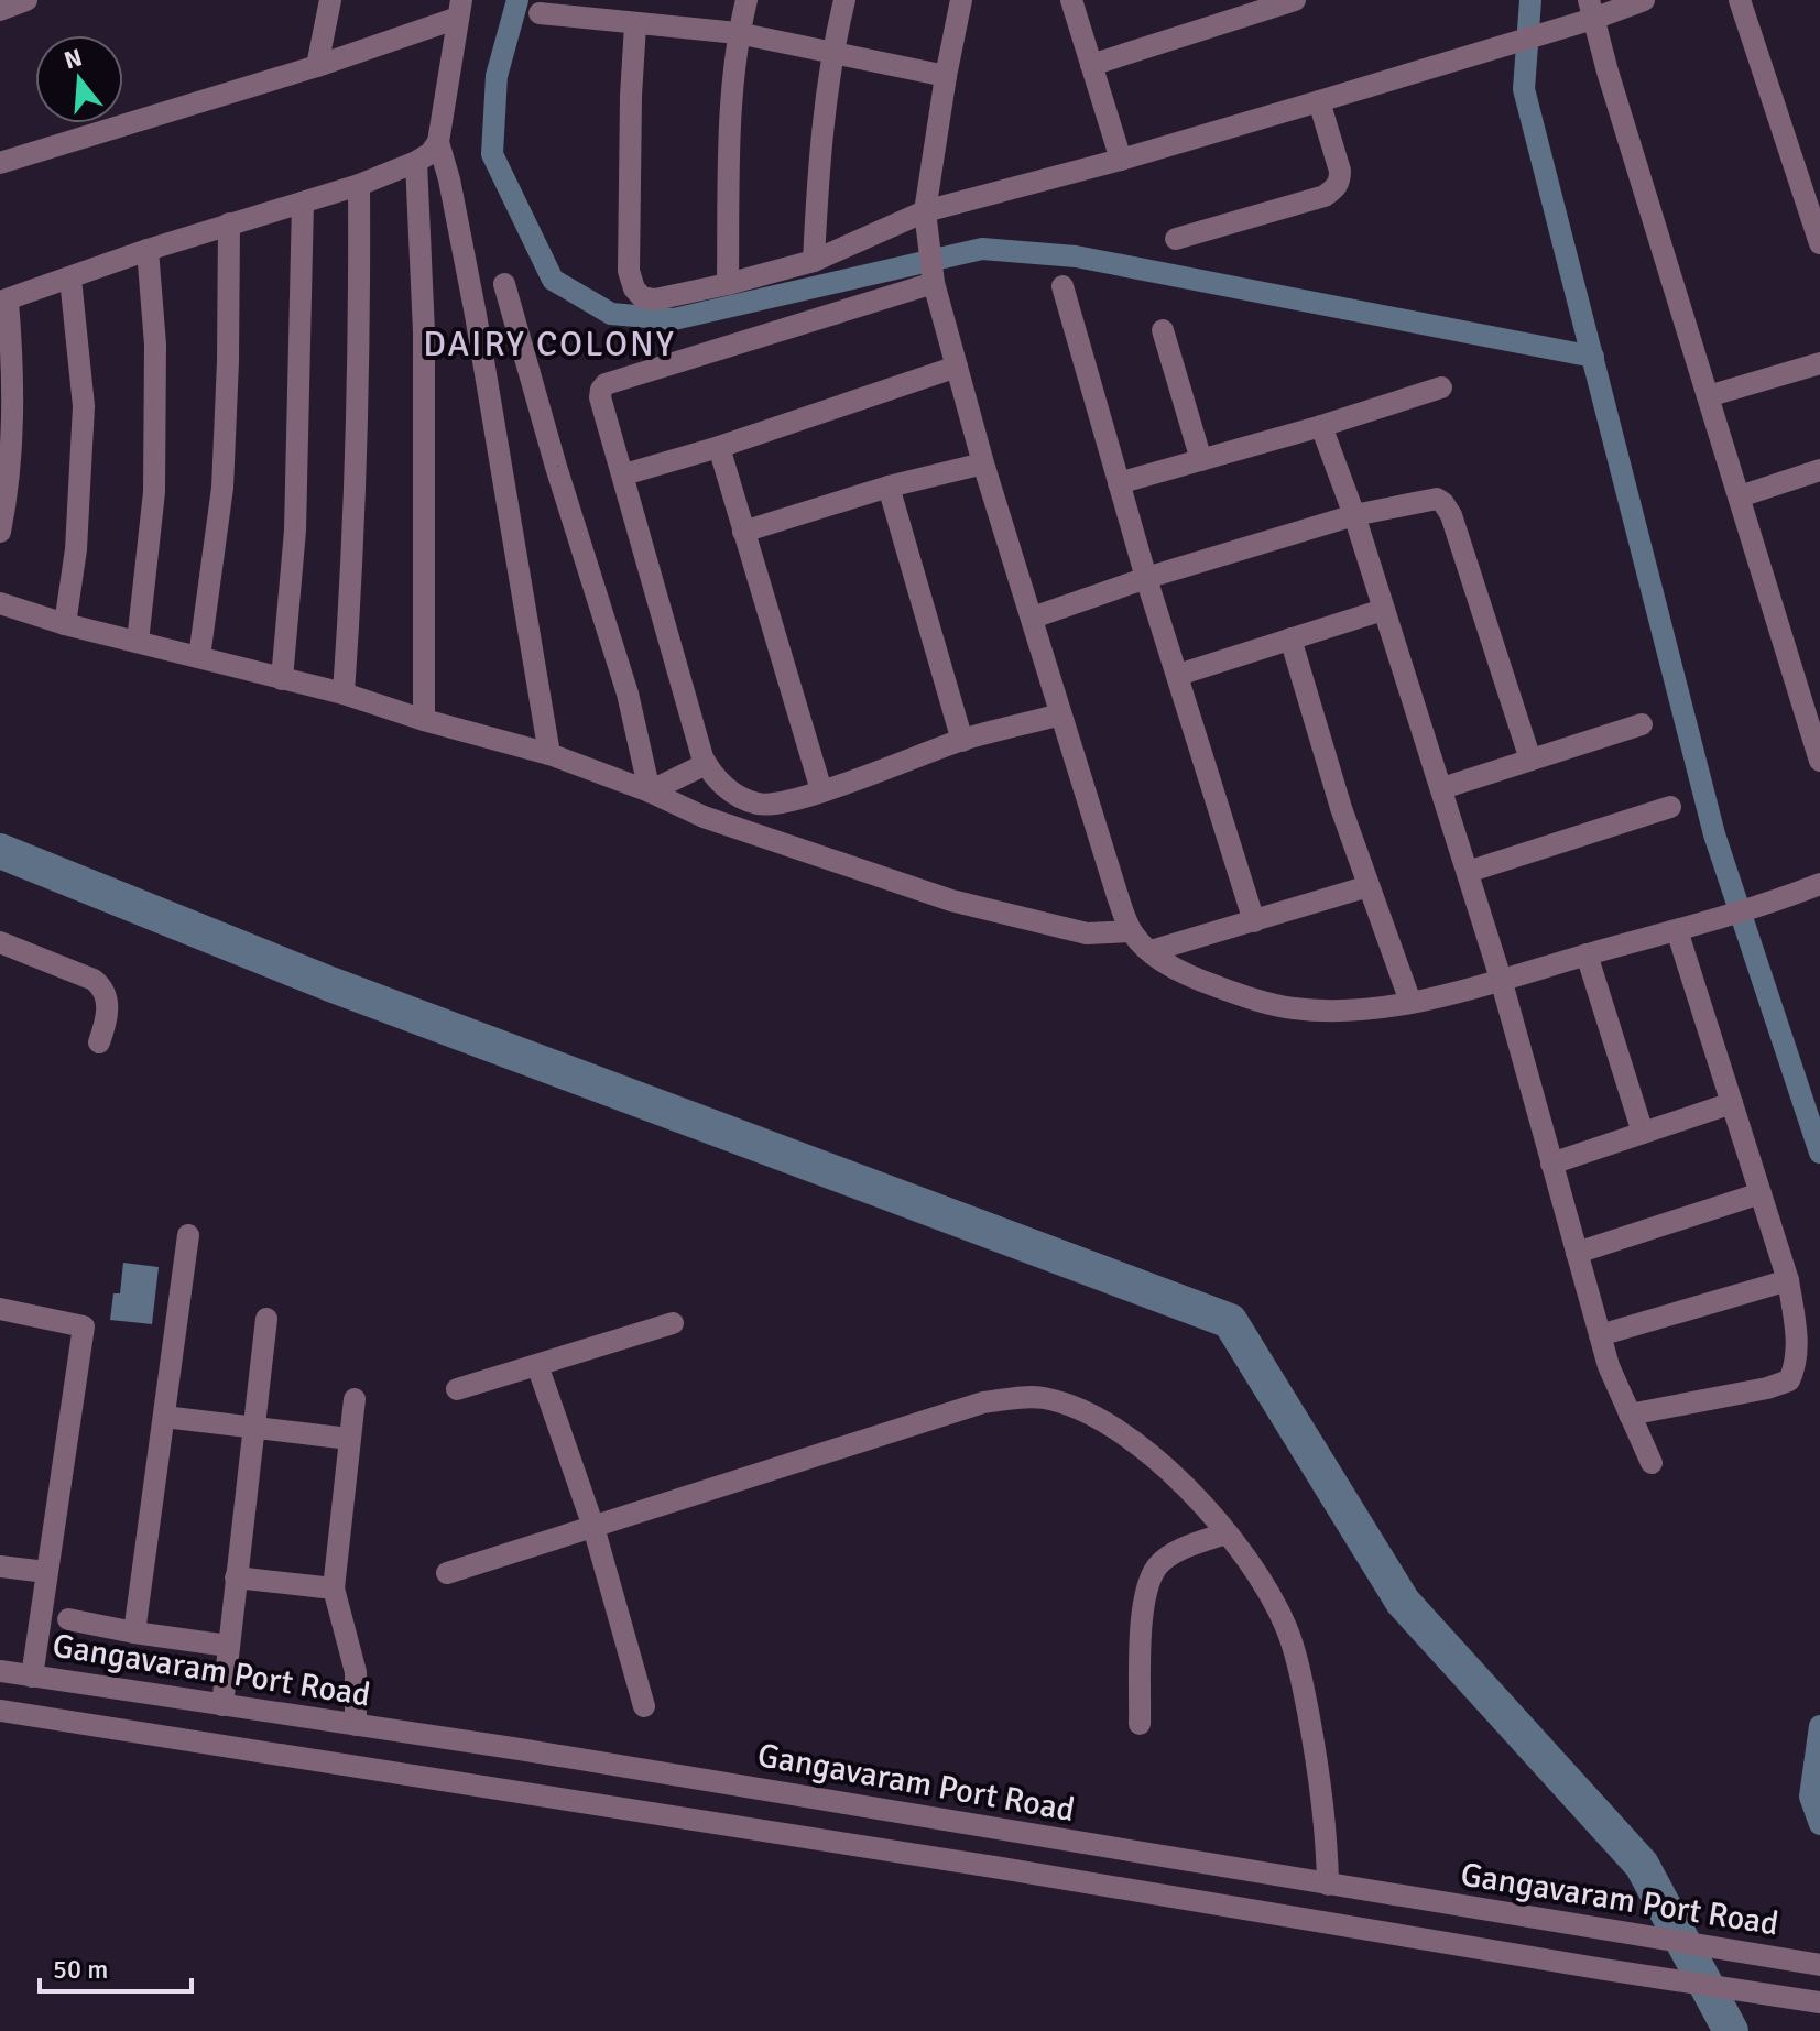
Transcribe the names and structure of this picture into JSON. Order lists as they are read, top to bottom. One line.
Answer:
{"streets":{"street":["Gangavaram Port Road"]},"districts":["DAIRY COLONY"],"scale_bar":"50 m","north":"top"}
